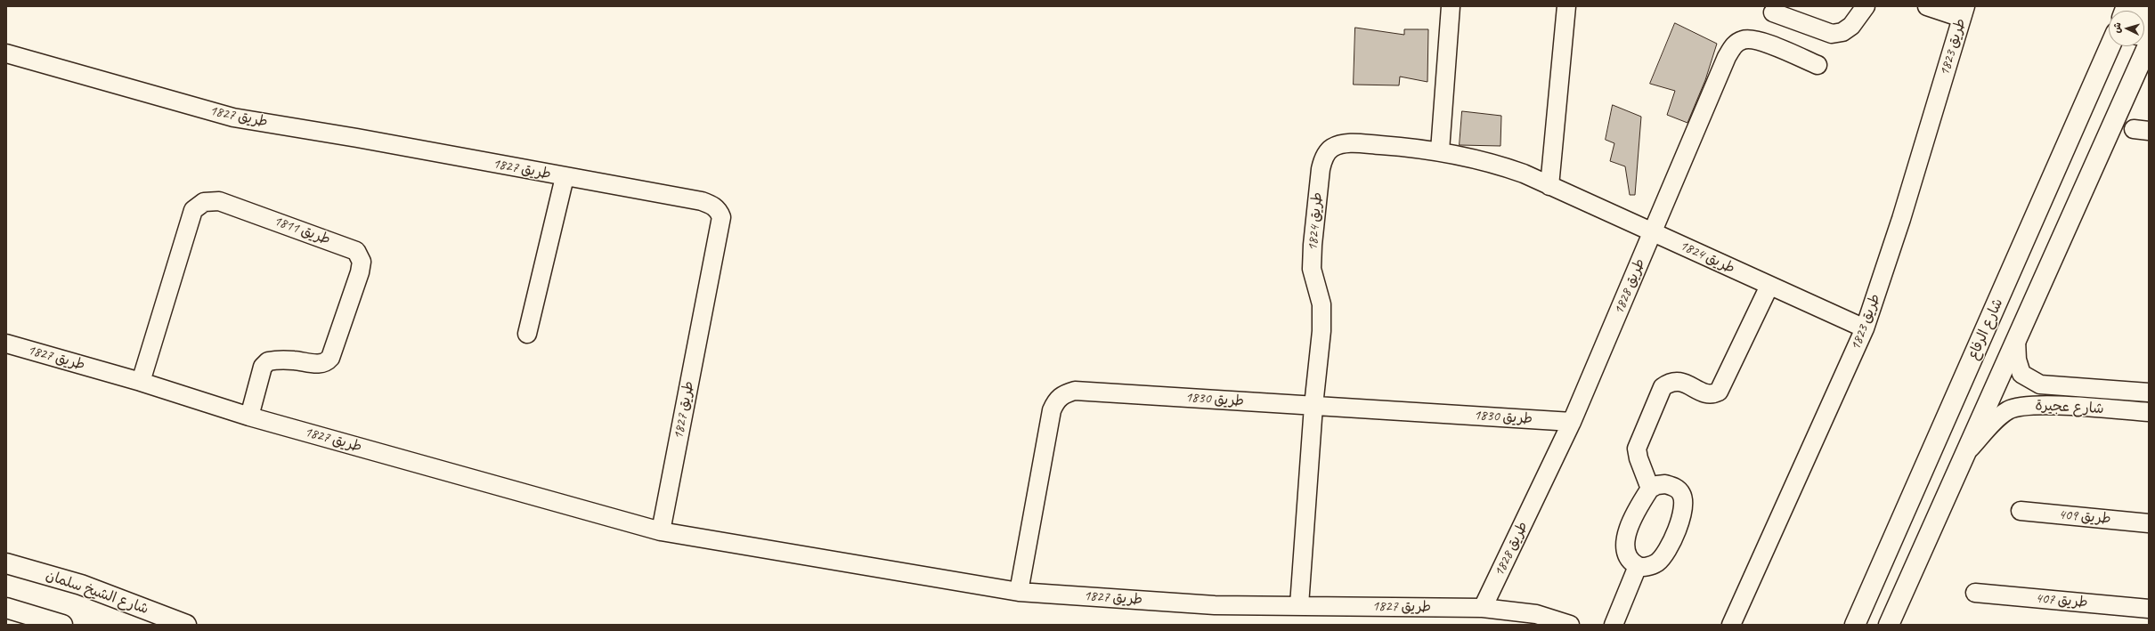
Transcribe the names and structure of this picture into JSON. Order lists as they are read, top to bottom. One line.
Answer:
{"streets":{"main road":["شارع الرفاع","شارع الشيخ سلمان"],"street":["طريق 1823","طريق 1827","طريق 1824","طريق 1811","طريق 1828","طريق 1830","شارع عجيرة","طريق 409","طريق 407"]},"crossings":[["طريق 1823","طريق 1824"],["طريق 1827","طريق 1824"],["طريق 1827","طريق 1811"],["طريق 1827","طريق 1828"],["طريق 1827","طريق 1830"],["طريق 1824","طريق 1828"],["طريق 1824","طريق 1830"],["طريق 1828","طريق 1830"]],"north":"left"}
